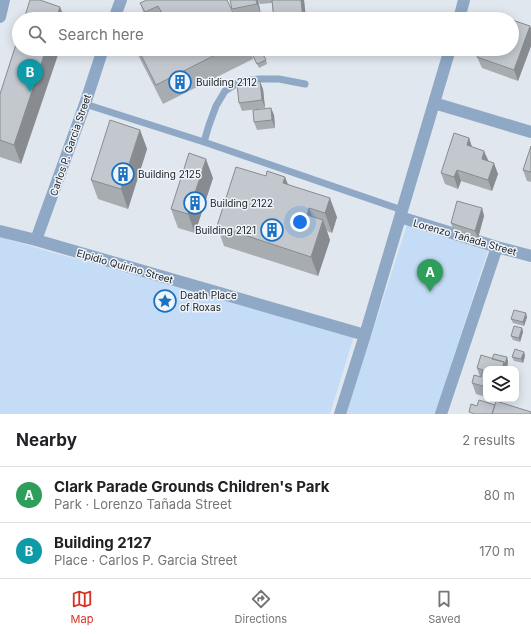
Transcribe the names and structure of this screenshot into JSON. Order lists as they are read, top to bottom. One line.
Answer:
{"streets":{"street":["Carlos P. Garcia Street","Lorenzo Tañada Street","Elpidio Quirino Street"]},"crossings":[["Carlos P. Garcia Street","Elpidio Quirino Street"]],"places":{"building":["Building 2112","Building 2125","Building 2122","Building 2121"],"place":["Death Place of Roxas"]},"page":{"search":"Search here","pins":["B","A"],"heading":["Nearby","2 results"],"list":[{"mark":"A","name":"Clark Parade Grounds Children's Park","note":"Park · Lorenzo Tañada Street","value":"80 m"},{"mark":"B","name":"Building 2127","note":"Place · Carlos P. Garcia Street","value":"170 m"}],"nav":["Map","Directions","Saved"]}}
